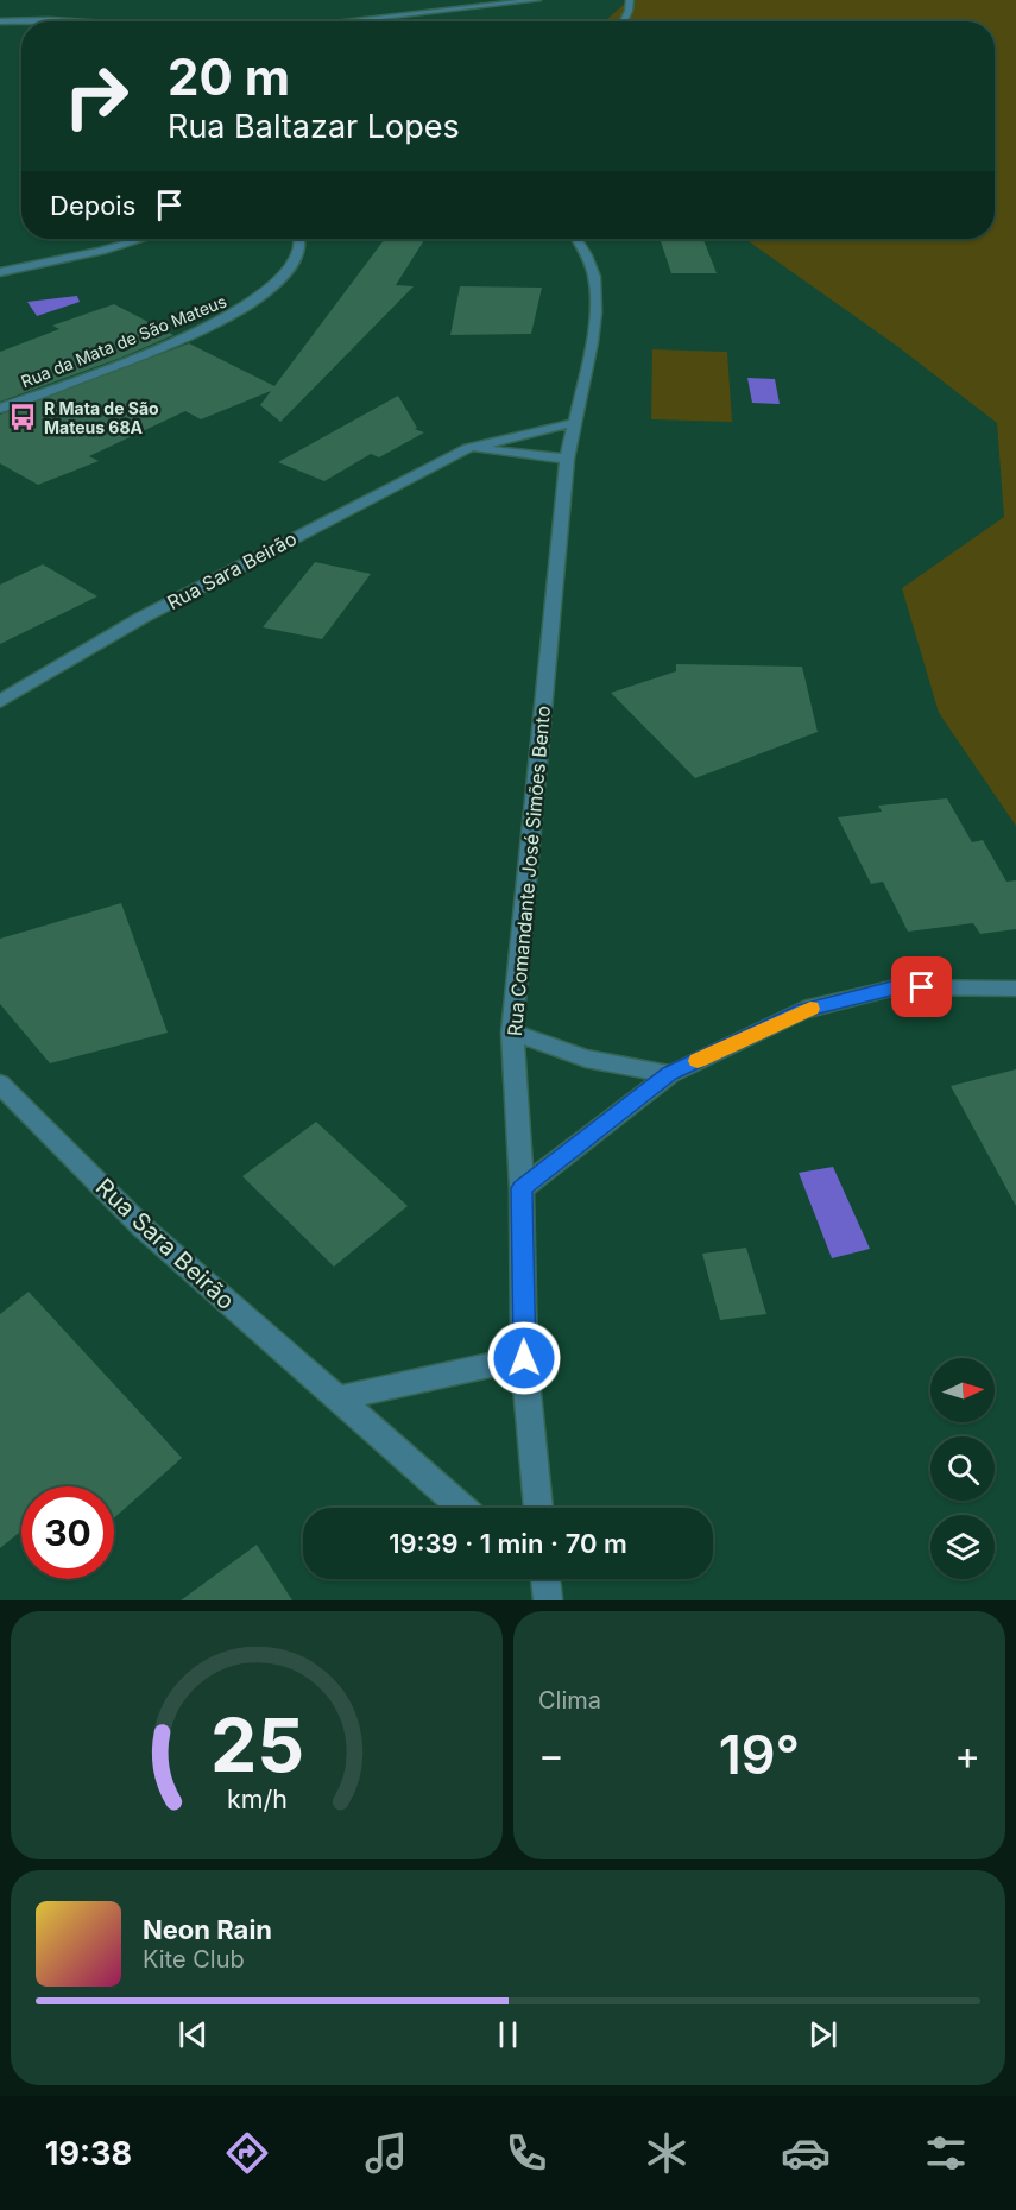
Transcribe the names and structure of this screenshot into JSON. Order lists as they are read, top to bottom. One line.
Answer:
{"streets":{"street":["Rua da Mata de São Mateus","Rua Sara Beirão","Rua Comandante José Simões Bento"]},"crossings":[["Rua Sara Beirão","Rua Comandante José Simões Bento"]],"places":{"bus stop":["R Mata de São Mateus 68A"]},"north":"right","page":{"turn":["20 m","Rua Baltazar Lopes"],"then":"Depois","limit":"30","trip":"19:39 · 1 min · 70 m","tile":"Clima","heat":["−","19°","+"],"song":["Neon Rain","Kite Club"],"tabs":"19:38","gauge":["25","km/h"]}}
